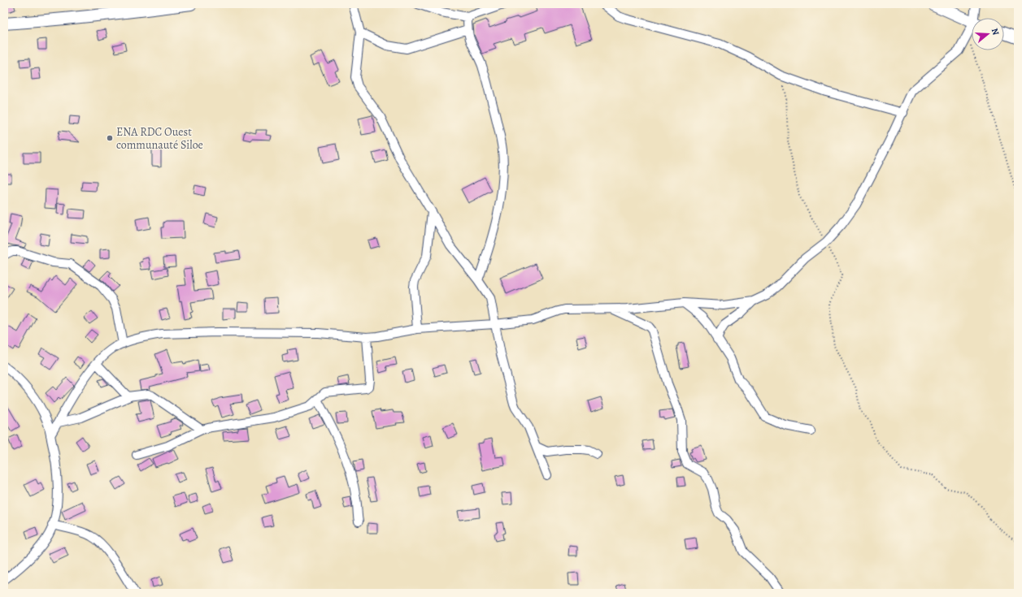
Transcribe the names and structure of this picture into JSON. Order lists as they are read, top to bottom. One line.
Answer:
{"places":["ENA RDC Ouest communauté Siloe"],"north":"right"}
